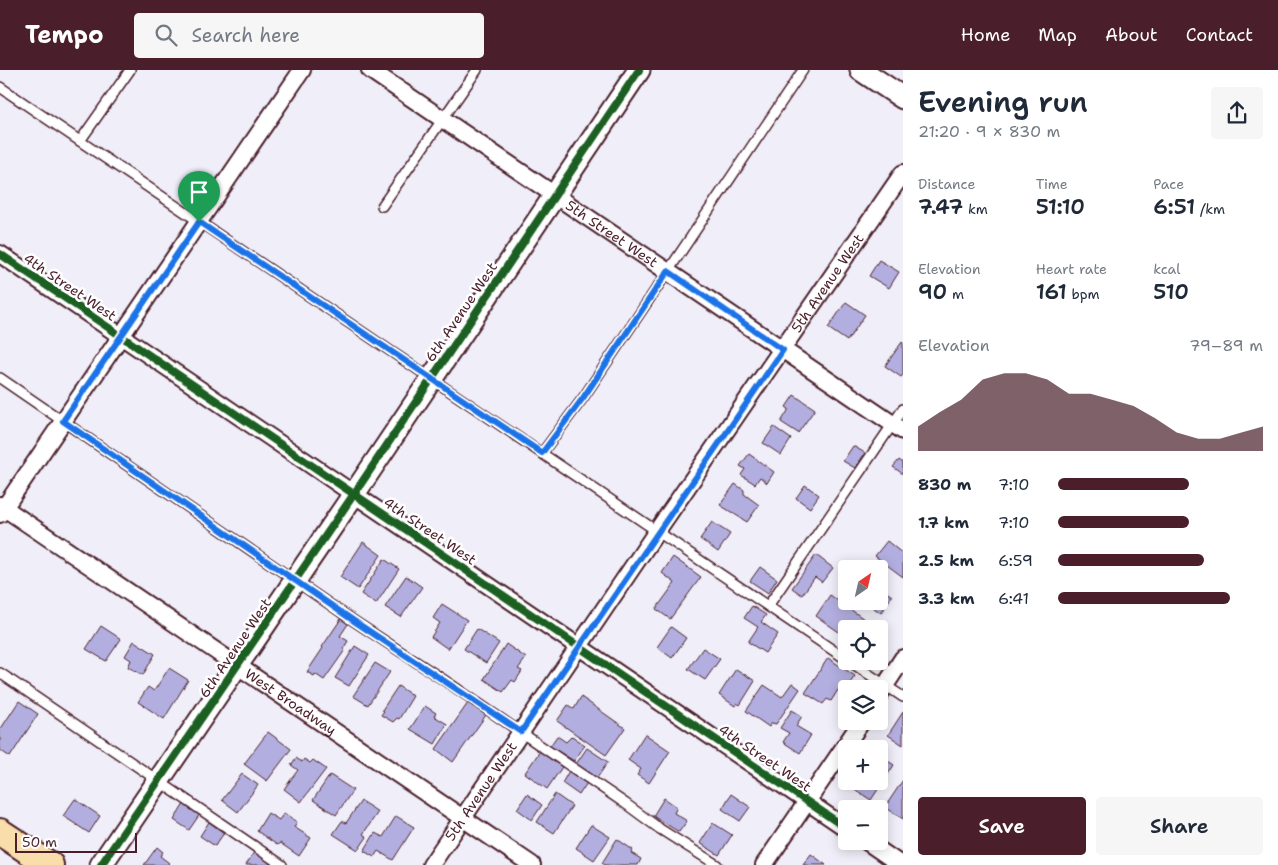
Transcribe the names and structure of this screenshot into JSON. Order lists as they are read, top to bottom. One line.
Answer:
{"streets":{"street":["5th Street West","5th Avenue West","4th Street West","6th Avenue West","West Broadway"]},"crossings":[["5th Street West","5th Avenue West"],["5th Street West","6th Avenue West"],["5th Avenue West","4th Street West"],["5th Avenue West","West Broadway"],["4th Street West","6th Avenue West"],["6th Avenue West","West Broadway"]],"scale_bar":"50 m","north":"top right","page":{"header":"Tempo","search":"Search here","nav":["Home","Map","About","Contact"],"heading":["Evening run","21:20 · 9 × 830 m"],"stats":[["Distance","7.47 km"],["Time","51:10"],["Pace","6:51 /km"],["Elevation","90 m"],["Heart rate","161 bpm"],["kcal","510"]],"chart":["Elevation","79–89 m"],"list":[{"name":"830 m","note":"7:10"},{"name":"1.7 km","note":"7:10"},{"name":"2.5 km","note":"6:59"},{"name":"3.3 km","note":"6:41"}],"map_buttons":["+","−"],"buttons":["Save","Share"],"scale":"50 m"}}
